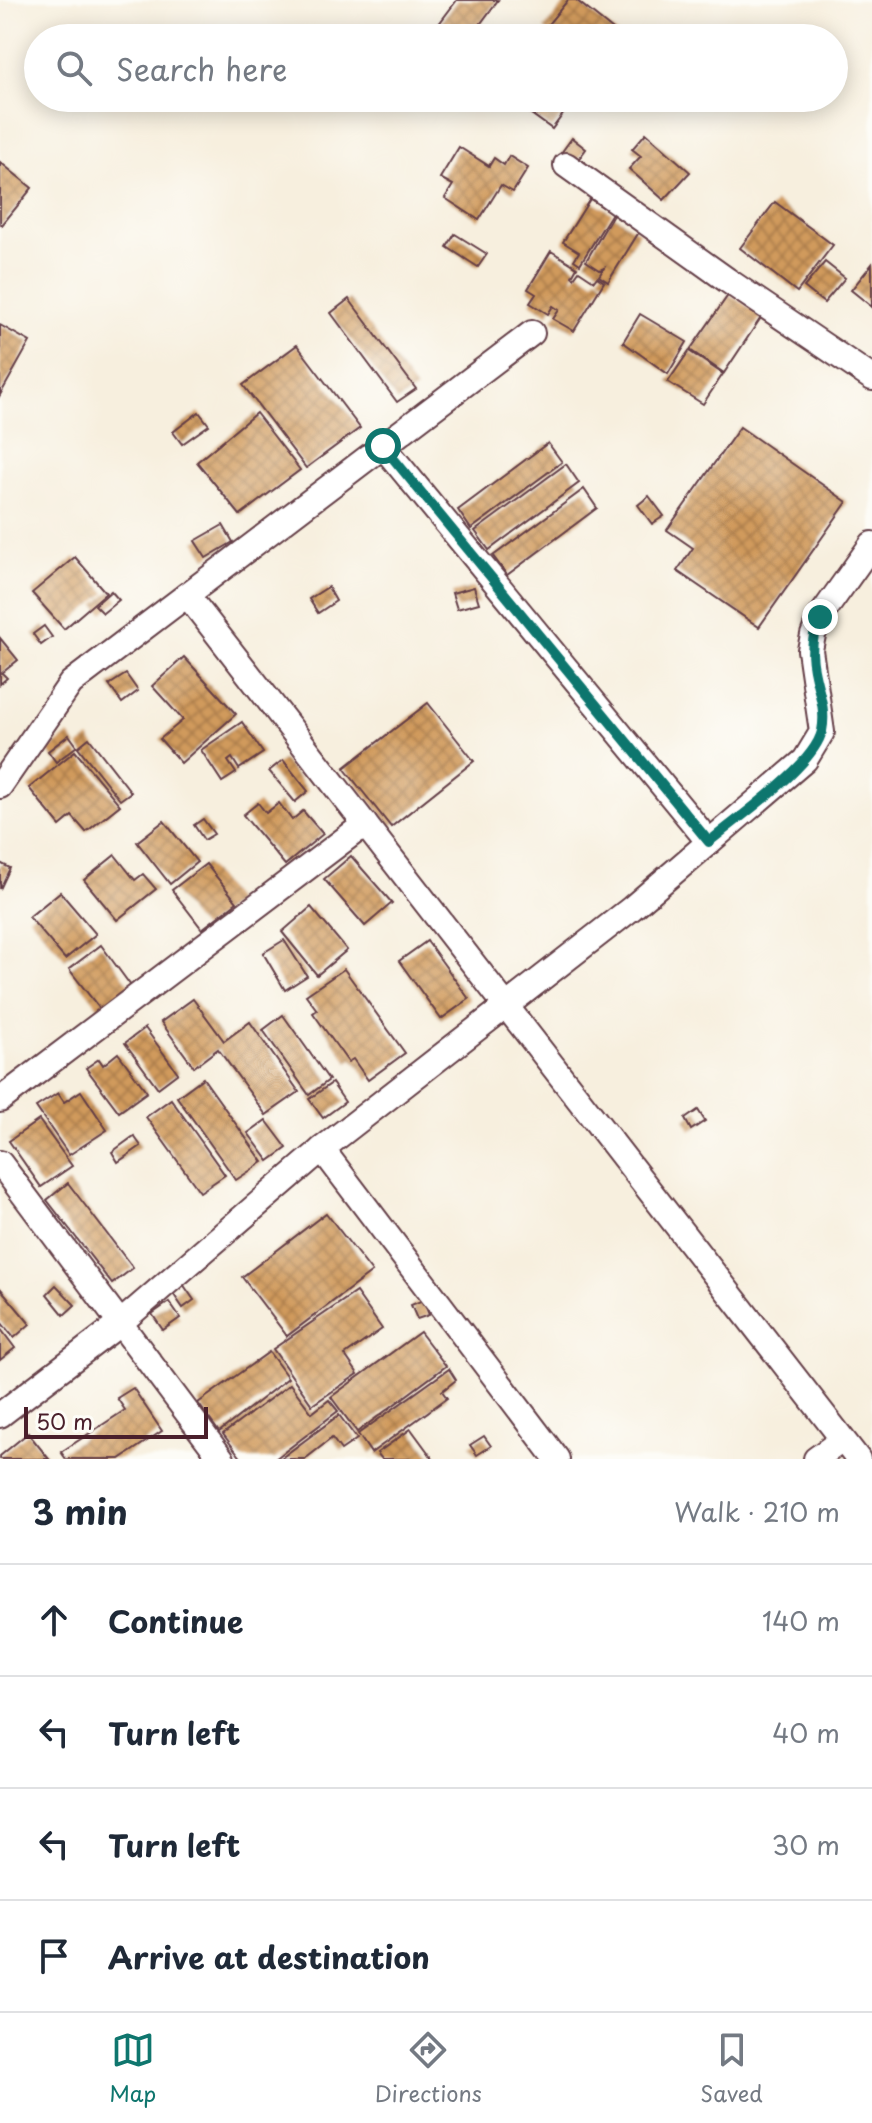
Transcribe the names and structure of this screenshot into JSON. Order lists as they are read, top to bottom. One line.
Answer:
{"scale_bar":"50 m","page":{"search":"Search here","scale":"50 m","heading":["3 min","Walk · 210 m"],"list":[["Continue","140 m"],["Turn left","40 m"],["Turn left","30 m"],"Arrive at destination"],"nav":["Map","Directions","Saved"]}}
